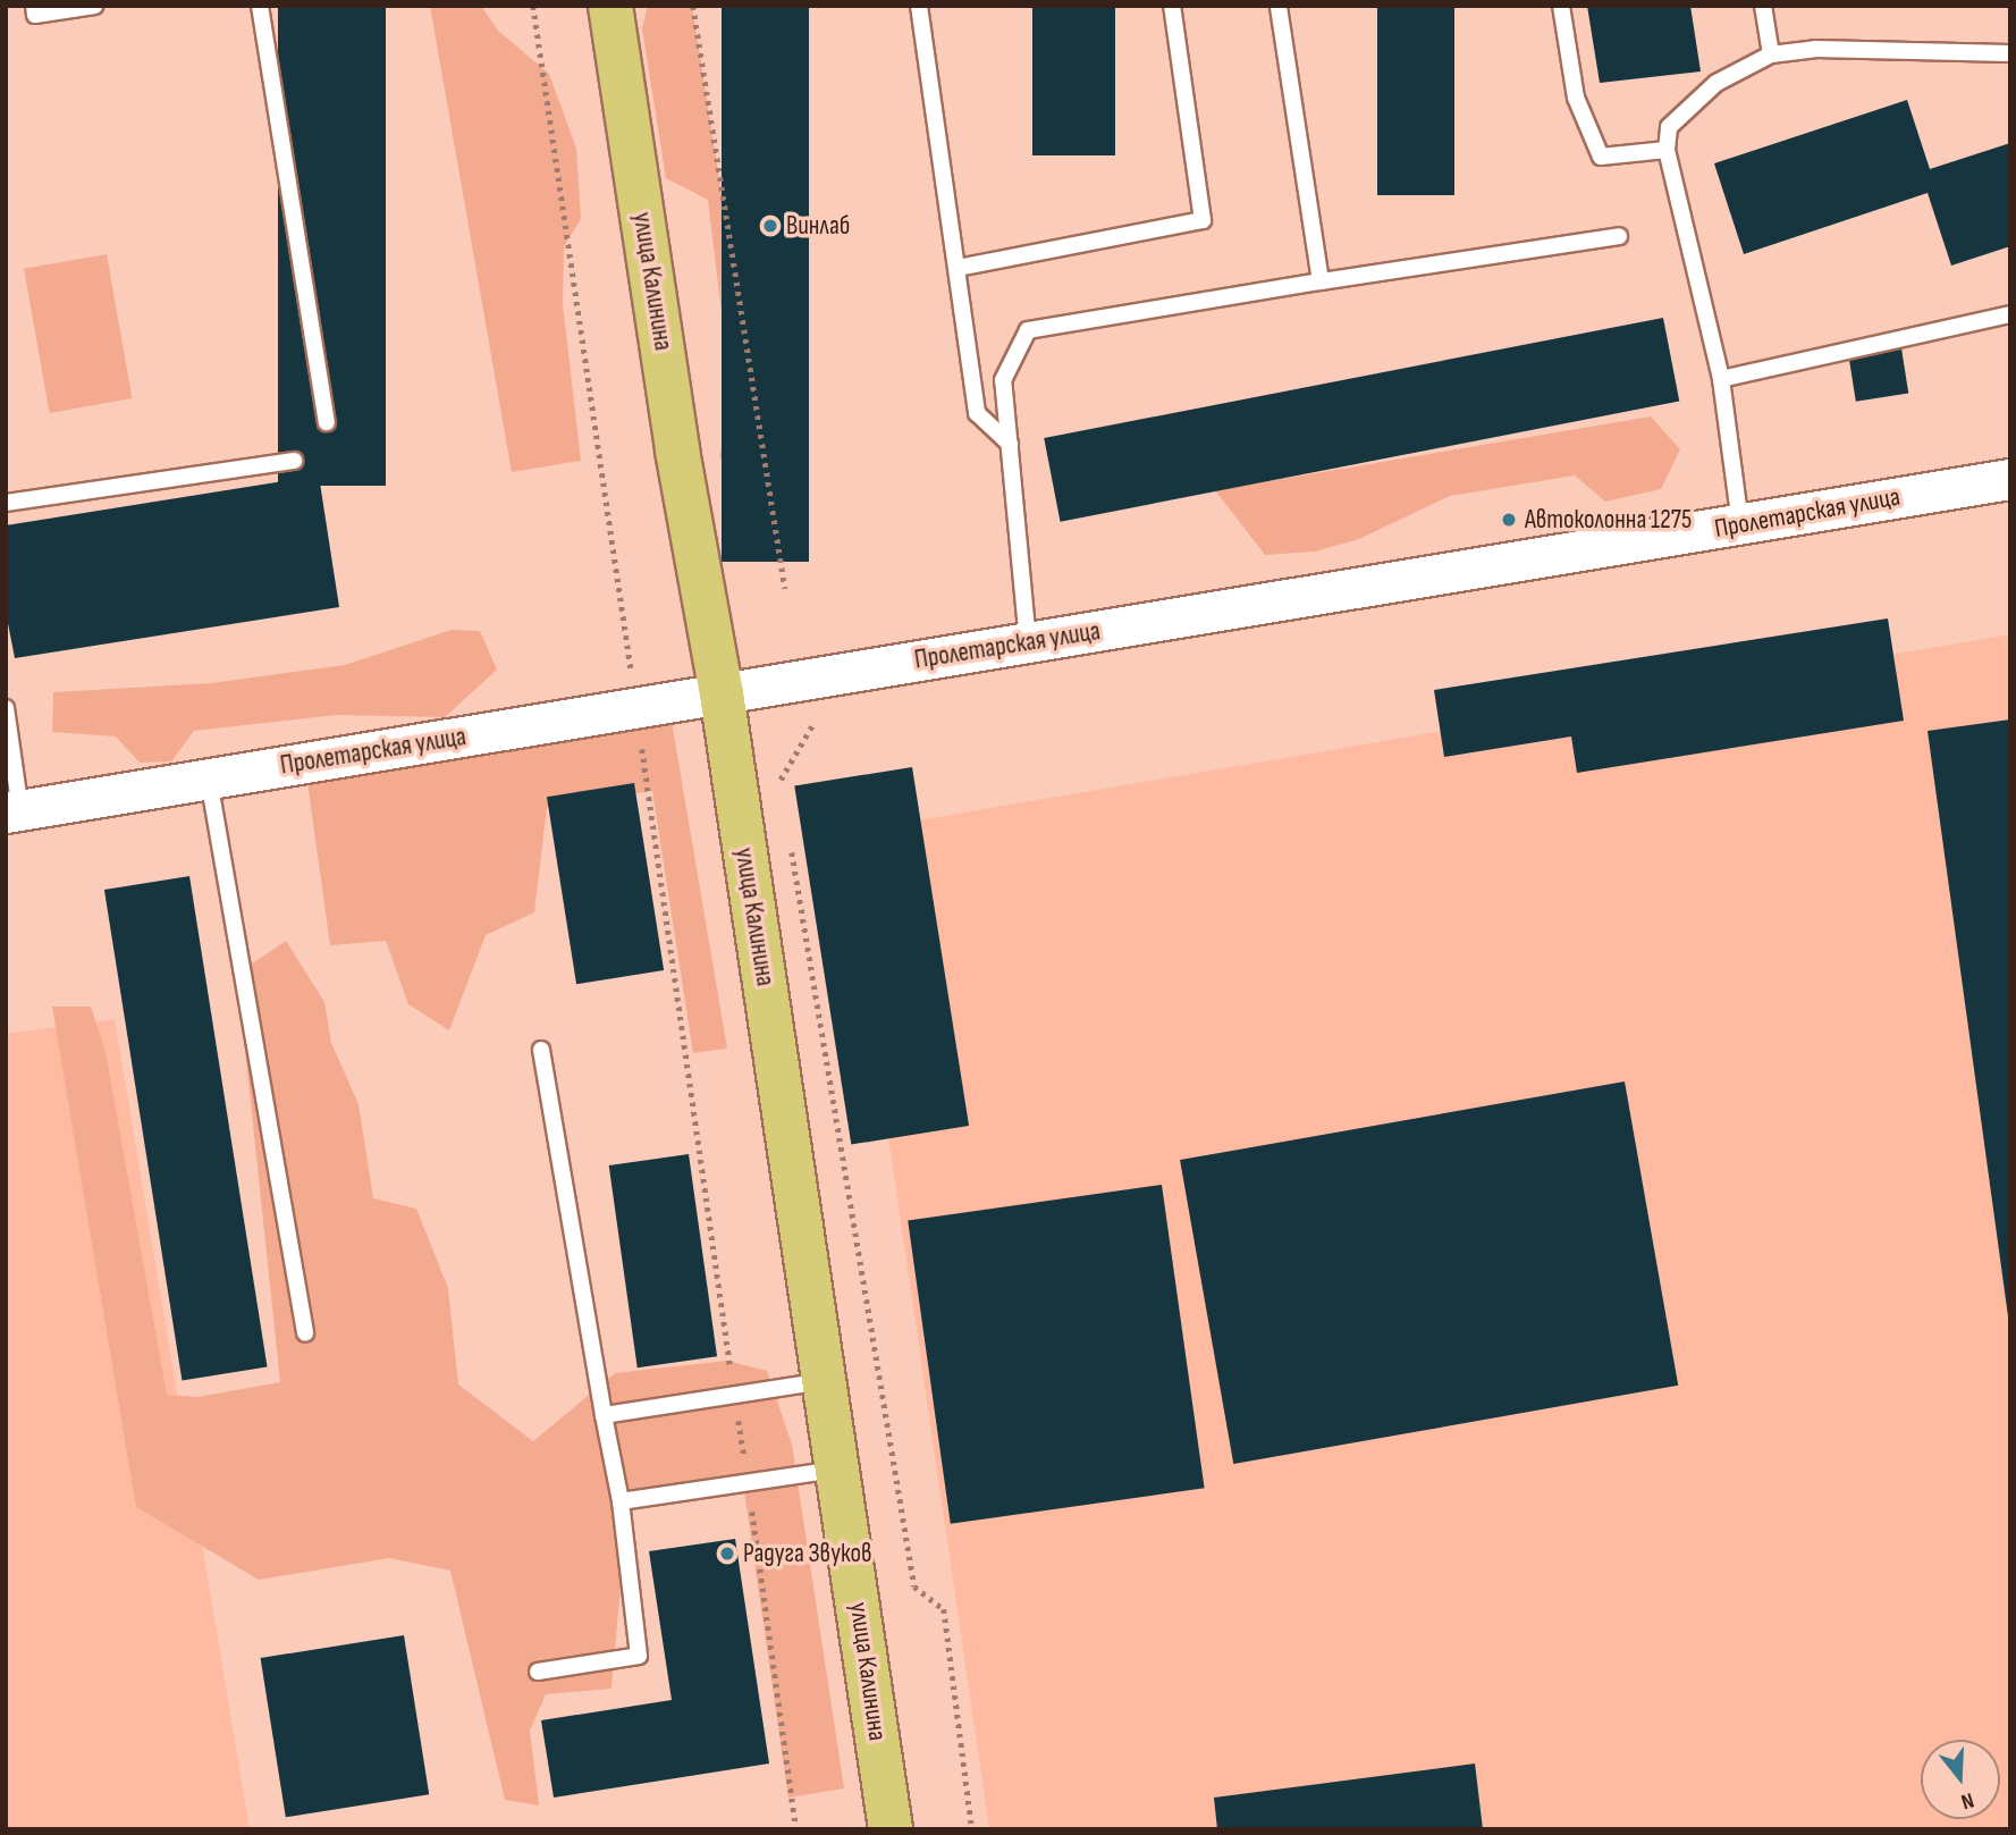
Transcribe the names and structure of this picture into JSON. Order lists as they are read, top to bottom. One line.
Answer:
{"streets":{"main road":["улица Калинина"],"street":["Пролетарская улица"]},"crossings":[["улица Калинина","Пролетарская улица"]],"places":["Винлаб","Автоколонна 1275","Радуга Звуков"],"north":"bottom"}
